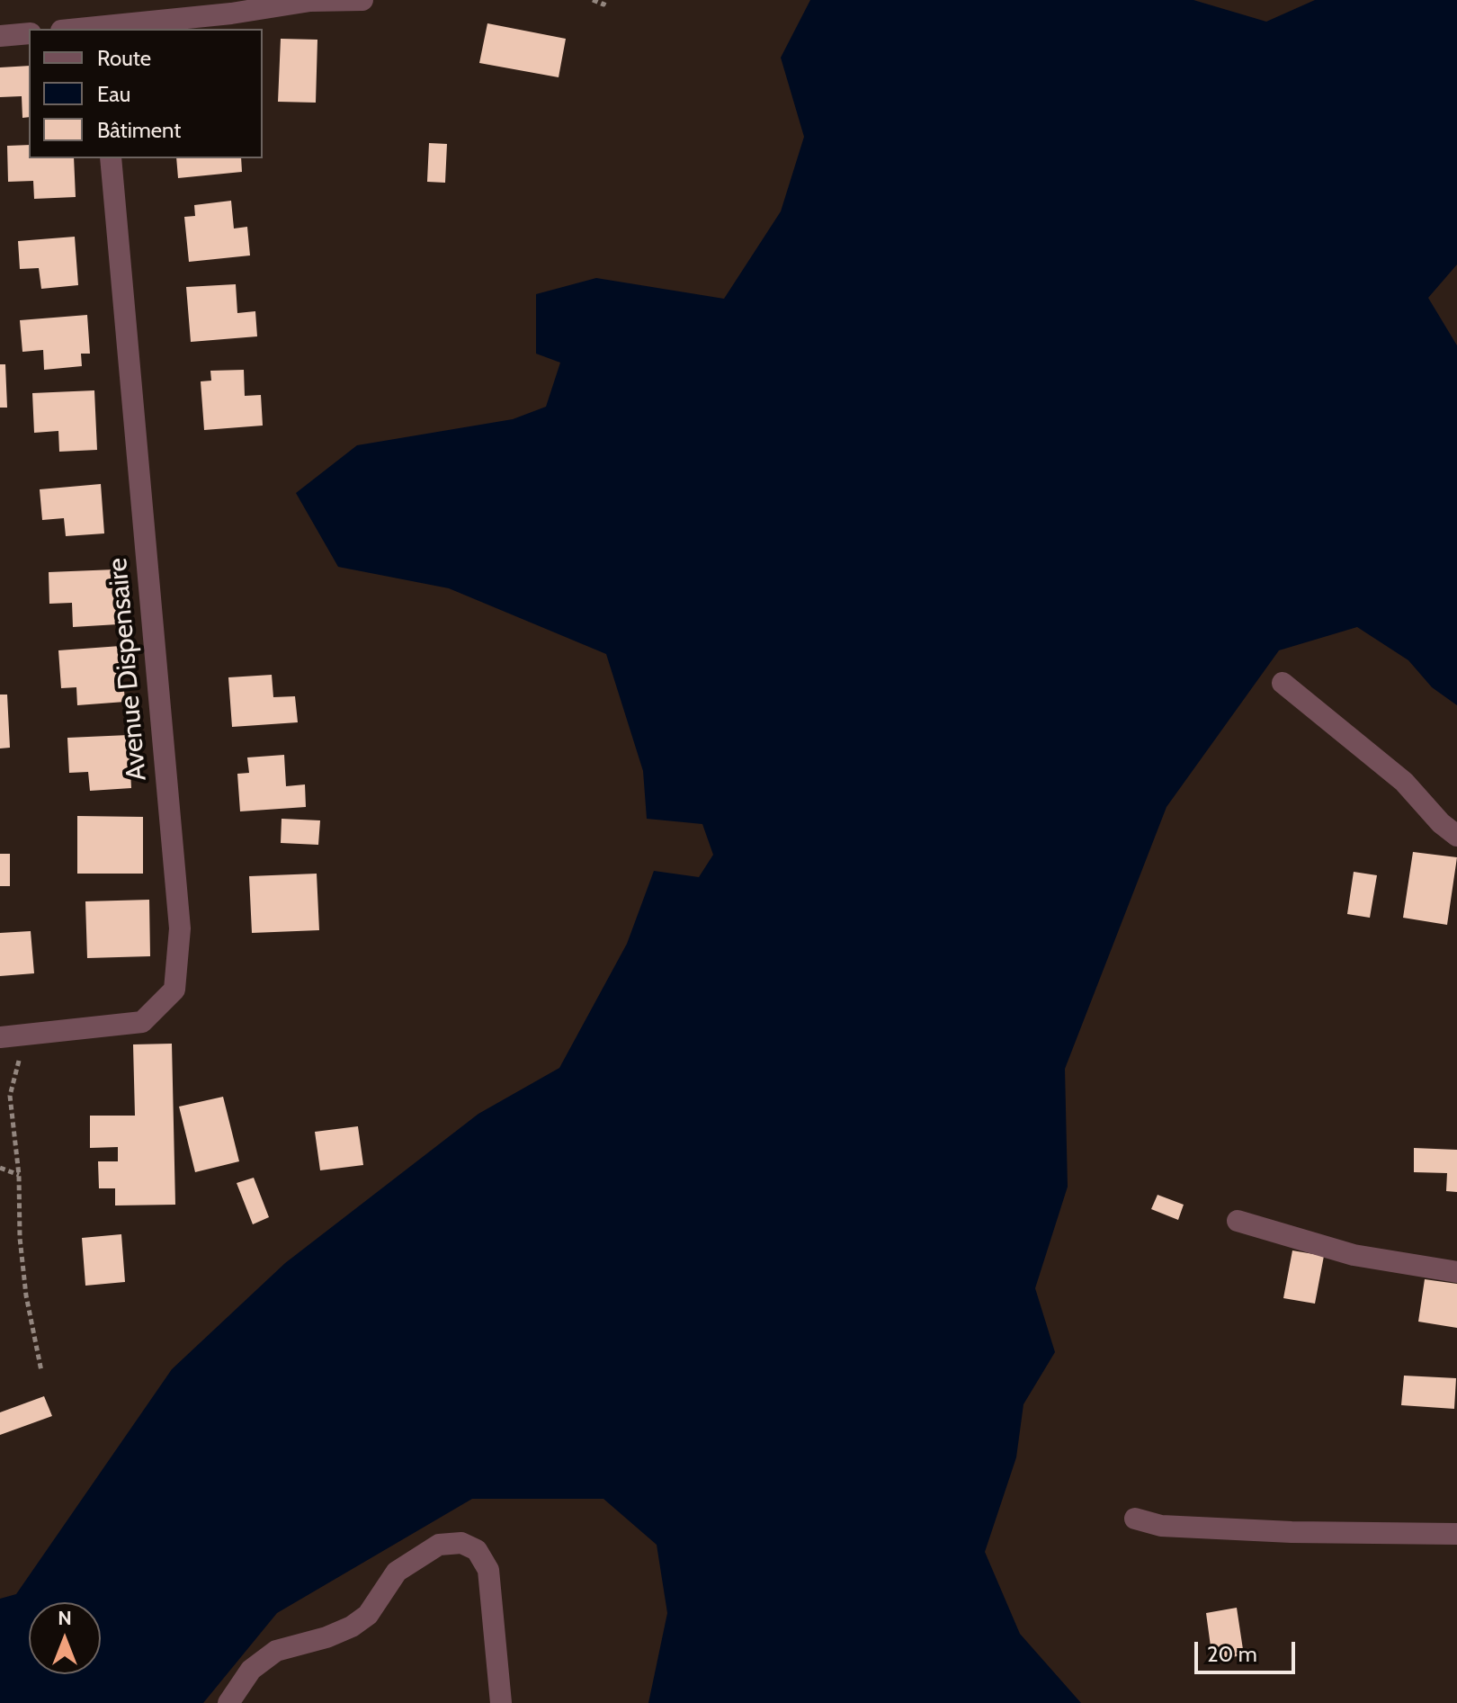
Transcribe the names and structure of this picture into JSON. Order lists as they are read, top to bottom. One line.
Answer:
{"streets":{"street":["Avenue Dispensaire"]},"legend":["Route","Eau","Bâtiment"],"scale_bar":"20 m","north":"top"}
